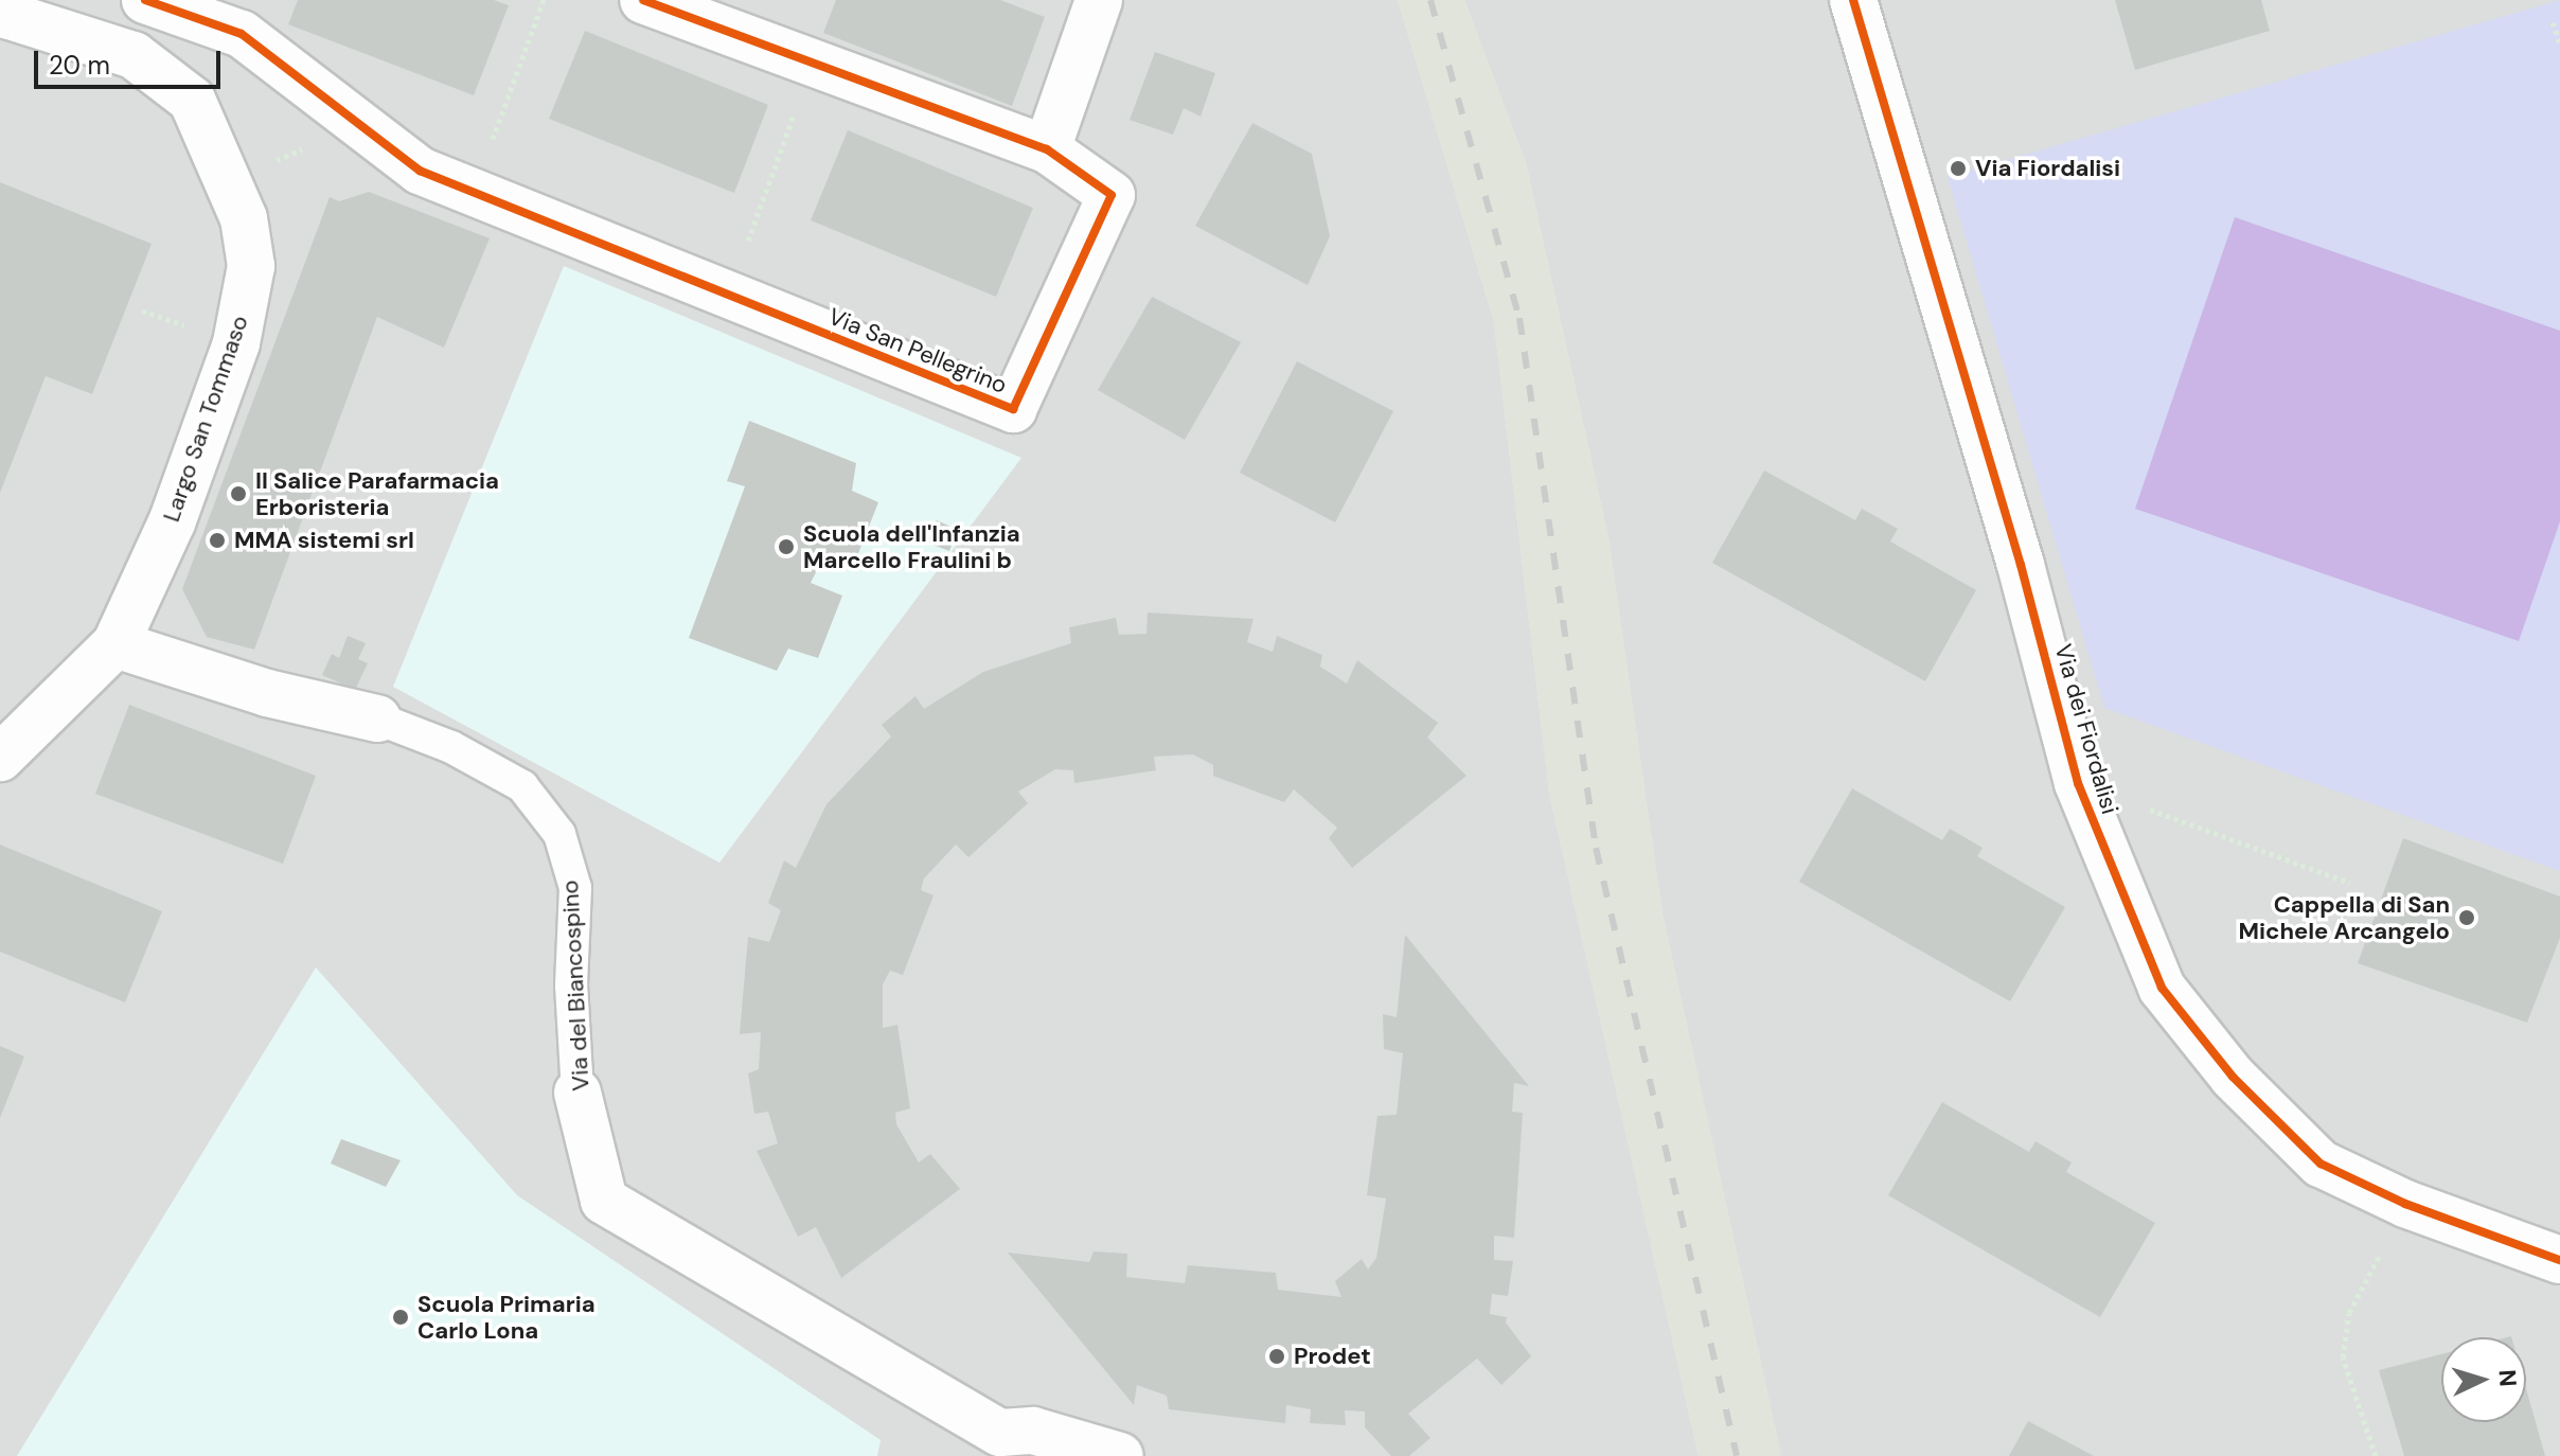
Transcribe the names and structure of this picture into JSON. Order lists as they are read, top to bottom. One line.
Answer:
{"streets":{"street":["Via San Pellegrino","Largo San Tommaso","Via dei Fiordalisi","Via del Biancospino"]},"crossings":[["Largo San Tommaso","Via del Biancospino"]],"places":["Via Fiordalisi","Il Salice Parafarmacia Erboristeria","MMA sistemi srl","Scuola dell'Infanzia Marcello Fraulini b","Cappella di San Michele Arcangelo","Scuola Primaria Carlo Lona","Prodet"],"scale_bar":"20 m","north":"right"}
